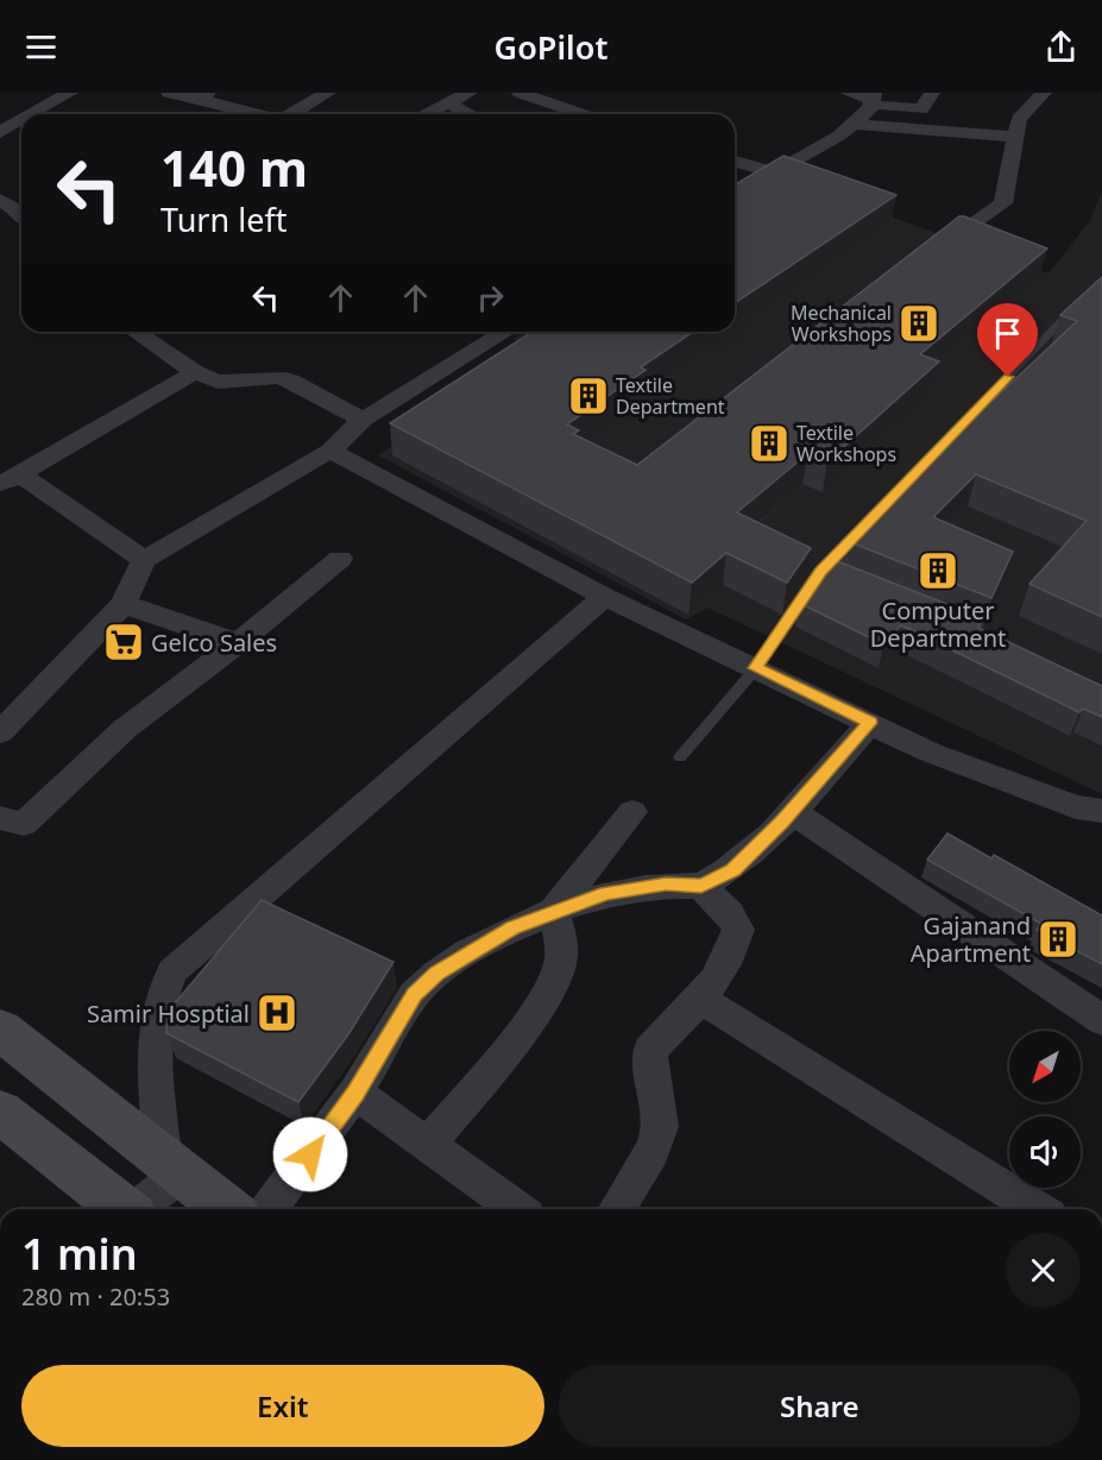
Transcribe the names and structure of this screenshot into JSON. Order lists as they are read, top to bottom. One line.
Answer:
{"places":{"building":["Mechanical Workshops","Textile Department","Textile Workshops","Computer Department","Gajanand Apartment"],"supermarket":["Gelco Sales"],"hospital":["Samir Hosptial"]},"north":"bottom left","page":{"header":"GoPilot","turn":["140 m","Turn left"],"heading":["1 min","280 m · 20:53"],"buttons":["Exit","Share"]}}
